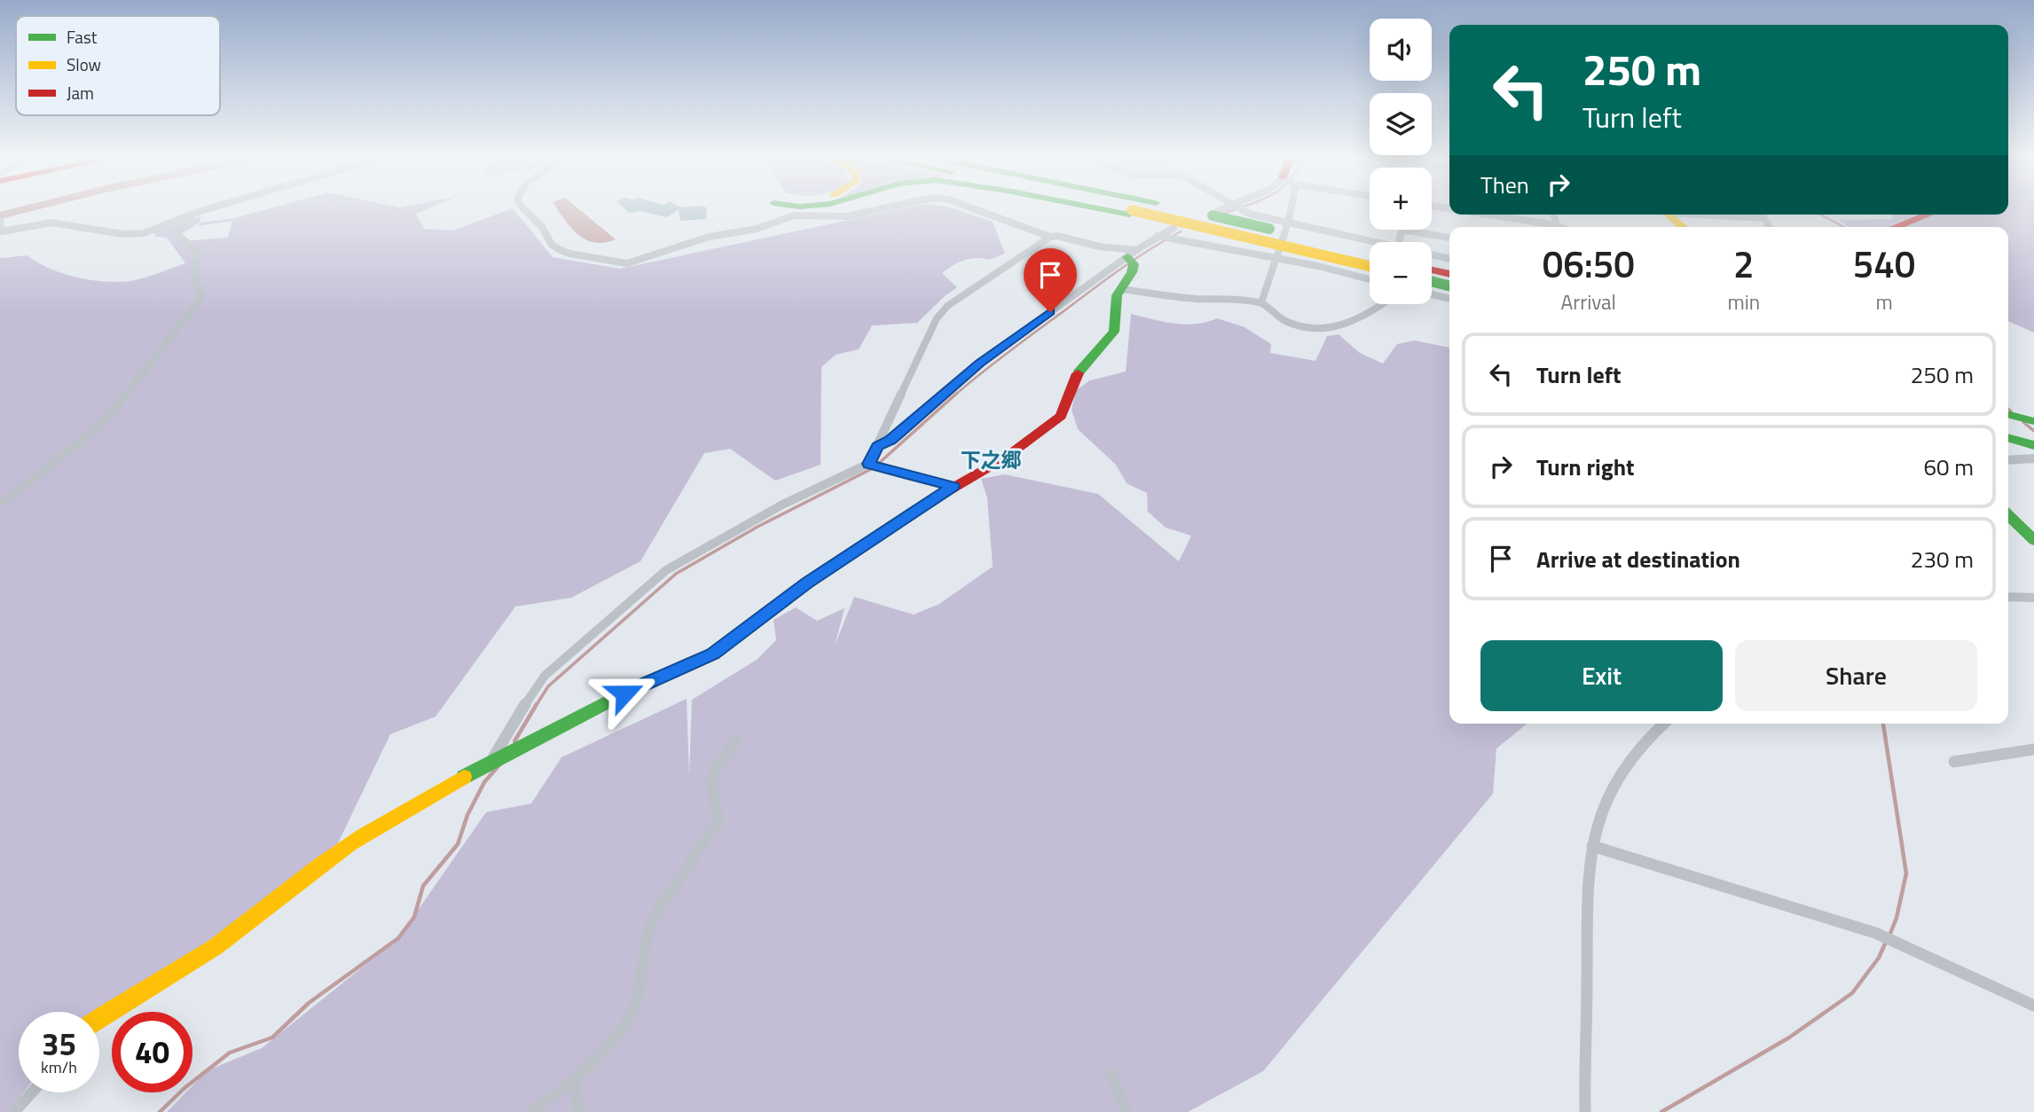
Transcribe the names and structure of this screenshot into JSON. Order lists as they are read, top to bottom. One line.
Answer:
{"districts":["下之郷"],"legend":["Fast","Slow","Jam"],"page":{"map_buttons":["+","−"],"turn":["250 m","Turn left"],"then":"Then","eta":["06:50","Arrival","2","min","540","m"],"list":[{"name":"Turn left","value":"250 m"},{"name":"Turn right","value":"60 m"},{"name":"Arrive at destination","value":"230 m"}],"buttons":["Exit","Share"],"speed":"35 km/h","limit":"40"}}
